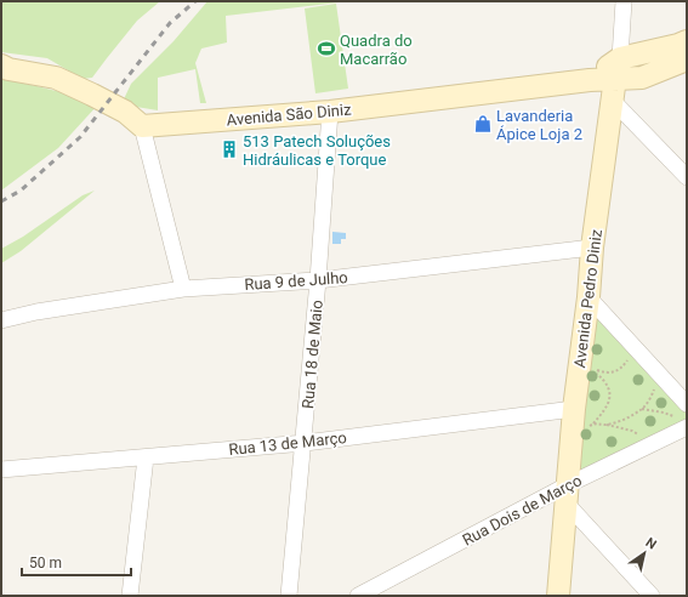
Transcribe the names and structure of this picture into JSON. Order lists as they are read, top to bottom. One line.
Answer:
{"streets":{"street":["Avenida São Diniz","Rua 9 de Julho","Avenida Pedro Diniz","Rua 18 de Maio","Rua 13 de Março","Rua Dois de Março"]},"crossings":[["Avenida São Diniz","Avenida Pedro Diniz"],["Avenida São Diniz","Rua 18 de Maio"],["Rua 9 de Julho","Avenida Pedro Diniz"],["Rua 9 de Julho","Rua 18 de Maio"],["Avenida Pedro Diniz","Rua 13 de Março"],["Avenida Pedro Diniz","Rua Dois de Março"],["Rua 18 de Maio","Rua 13 de Março"]],"places":{"sports":["Quadra do Macarrão"],"shop":["Lavanderia Ápice Loja 2"],"building":["513 Patech Soluções Hidráulicas e Torque"]},"scale_bar":"50 m","north":"top right"}
